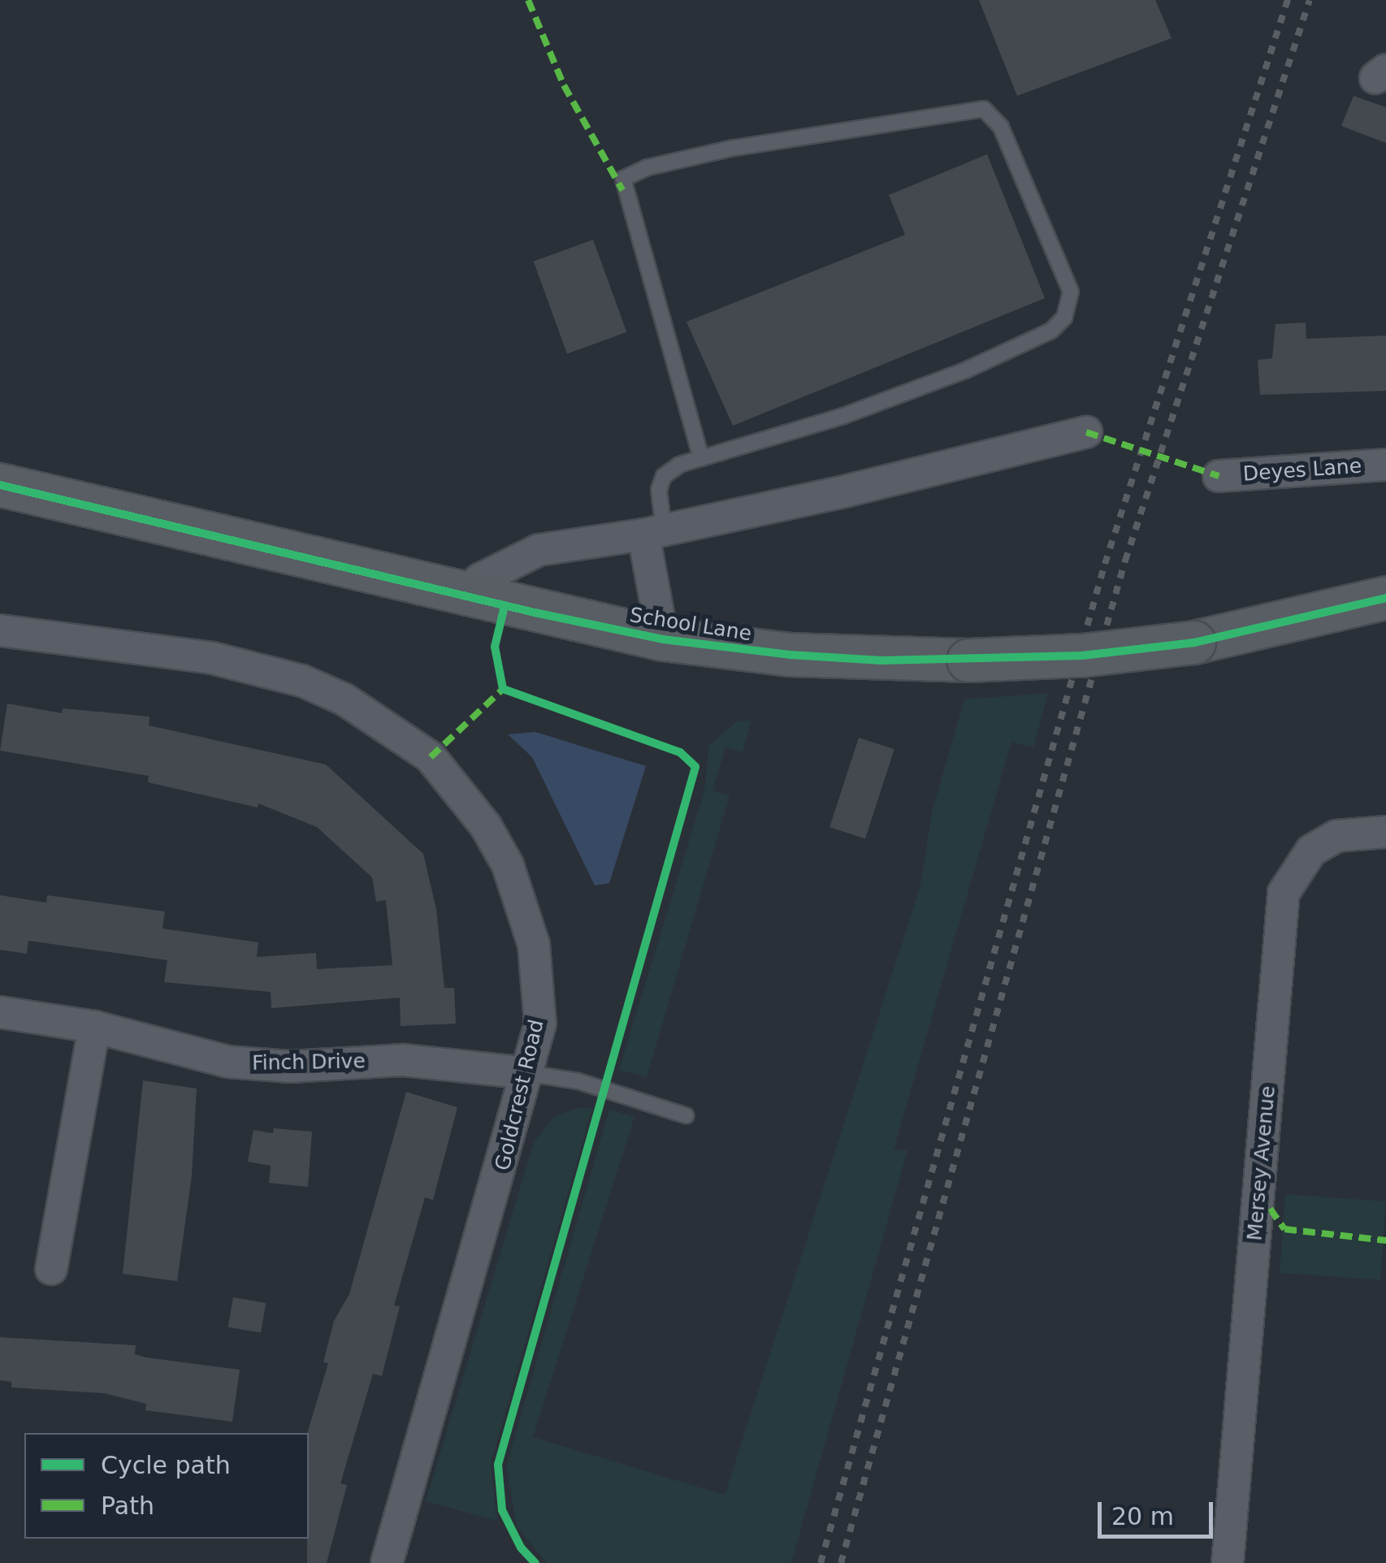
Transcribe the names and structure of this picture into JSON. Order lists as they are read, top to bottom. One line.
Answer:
{"streets":{"street":["Deyes Lane","School Lane","Finch Drive","Goldcrest Road","Mersey Avenue"]},"crossings":[["Finch Drive","Goldcrest Road"]],"legend":["Cycle path","Path"],"scale_bar":"20 m"}
